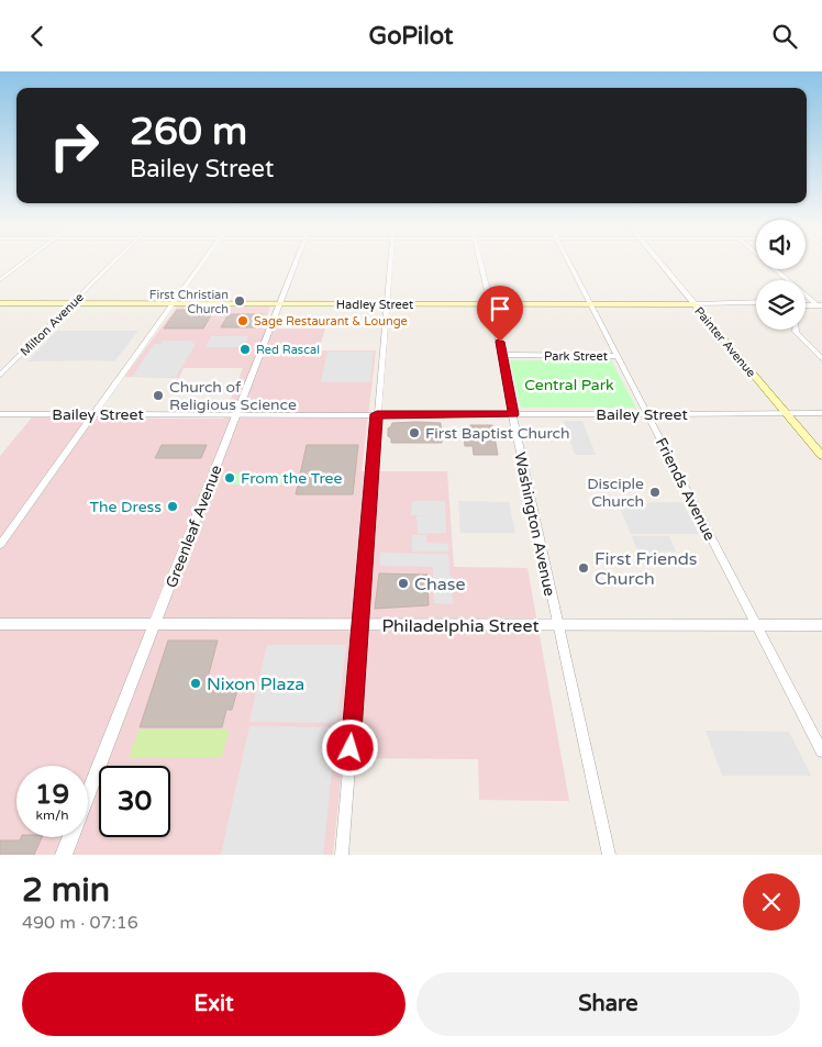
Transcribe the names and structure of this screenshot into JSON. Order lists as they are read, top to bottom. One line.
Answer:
{"streets":{"main road":["Hadley Street","Painter Avenue"],"street":["Milton Avenue","Park Street","Bailey Street","Friends Avenue","Washington Avenue","Greenleaf Avenue","Philadelphia Street"]},"crossings":[["Hadley Street","Milton Avenue"],["Hadley Street","Painter Avenue"],["Hadley Street","Friends Avenue"],["Hadley Street","Washington Avenue"],["Hadley Street","Greenleaf Avenue"],["Painter Avenue","Bailey Street"],["Park Street","Friends Avenue"],["Park Street","Washington Avenue"],["Bailey Street","Friends Avenue"],["Bailey Street","Washington Avenue"],["Bailey Street","Greenleaf Avenue"],["Friends Avenue","Philadelphia Street"],["Washington Avenue","Philadelphia Street"],["Greenleaf Avenue","Philadelphia Street"]],"parks":["Central Park"],"places":["First Christian Church","Sage Restaurant & Lounge","Red Rascal","Church of Religious Science","First Baptist Church","From the Tree","Disciple Church","The Dress","First Friends Church","Chase","Nixon Plaza"],"page":{"header":"GoPilot","turn":["260 m","Bailey Street"],"speed":"19 km/h","limit":"30","heading":["2 min","490 m · 07:16"],"buttons":["Exit","Share"]}}
